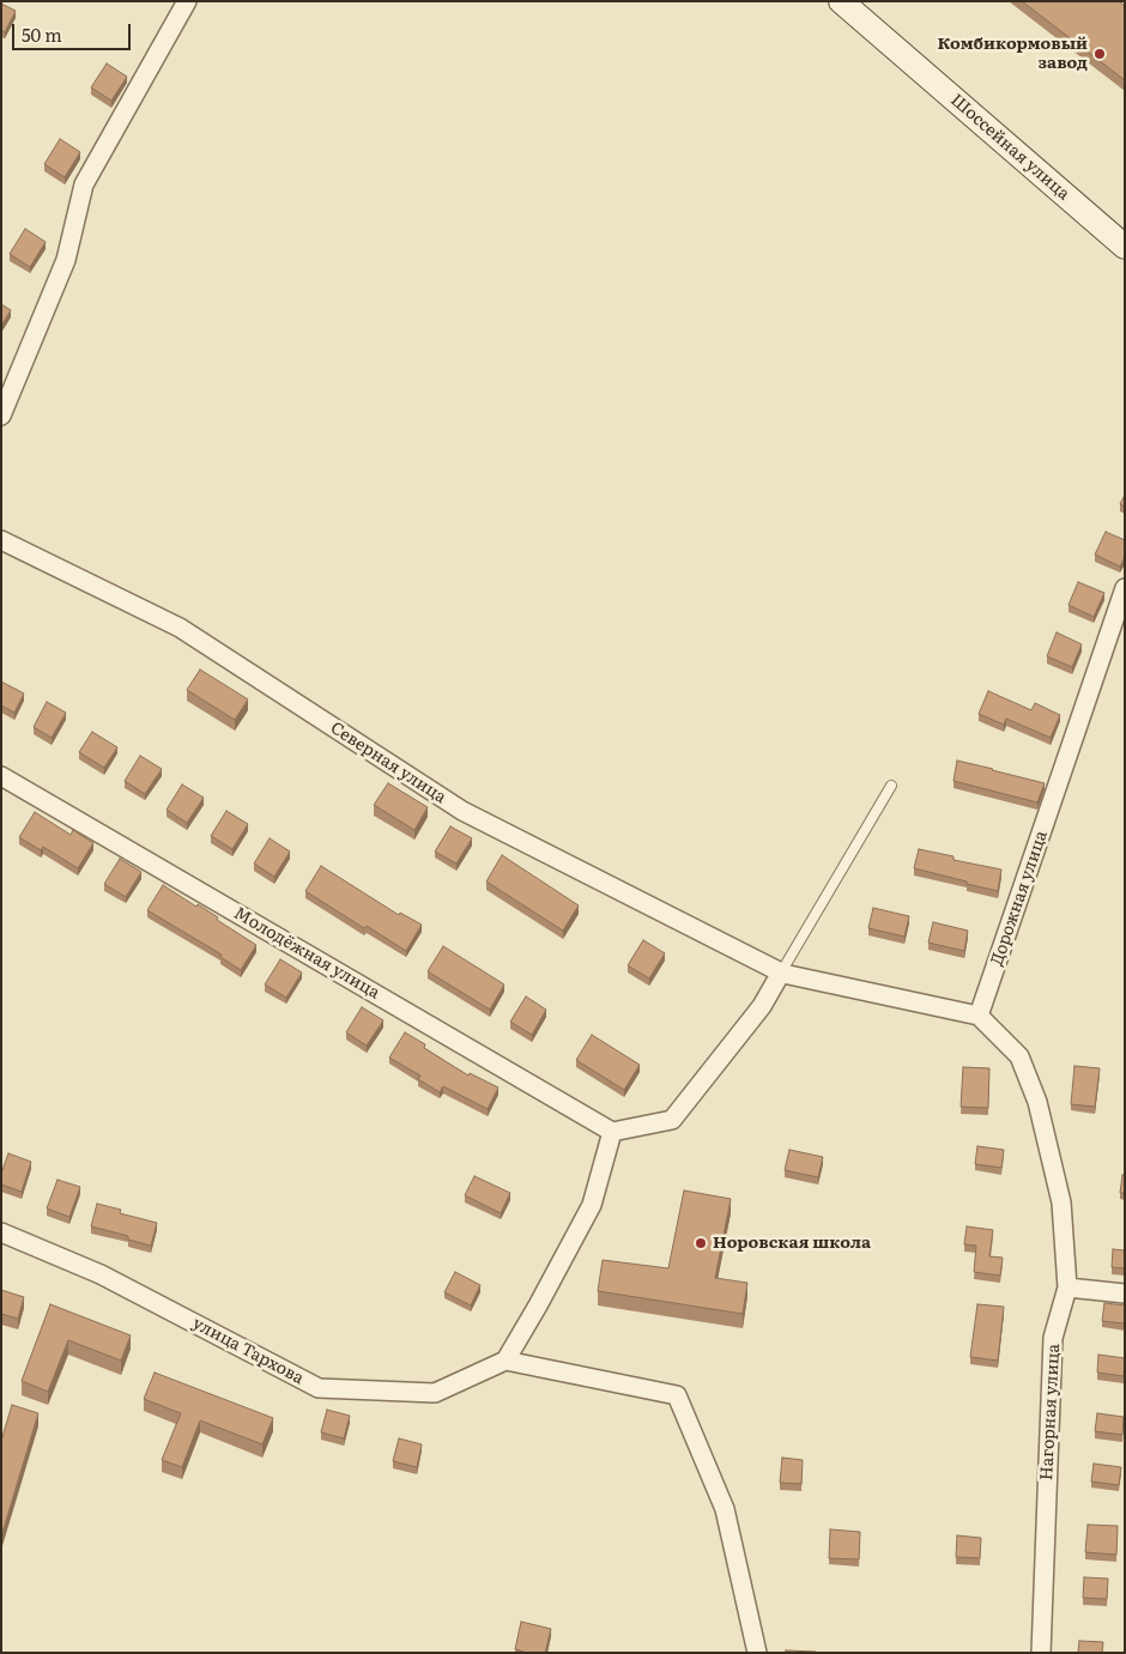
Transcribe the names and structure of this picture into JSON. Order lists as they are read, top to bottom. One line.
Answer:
{"streets":{"main road":["Шоссейная улица"],"street":["Северная улица","Дорожная улица","Молодёжная улица","улица Тархова","Нагорная улица"]},"crossings":[["Дорожная улица","Нагорная улица"]],"places":["Комбикормовый завод","Норовская школа"],"scale_bar":"50 m"}
